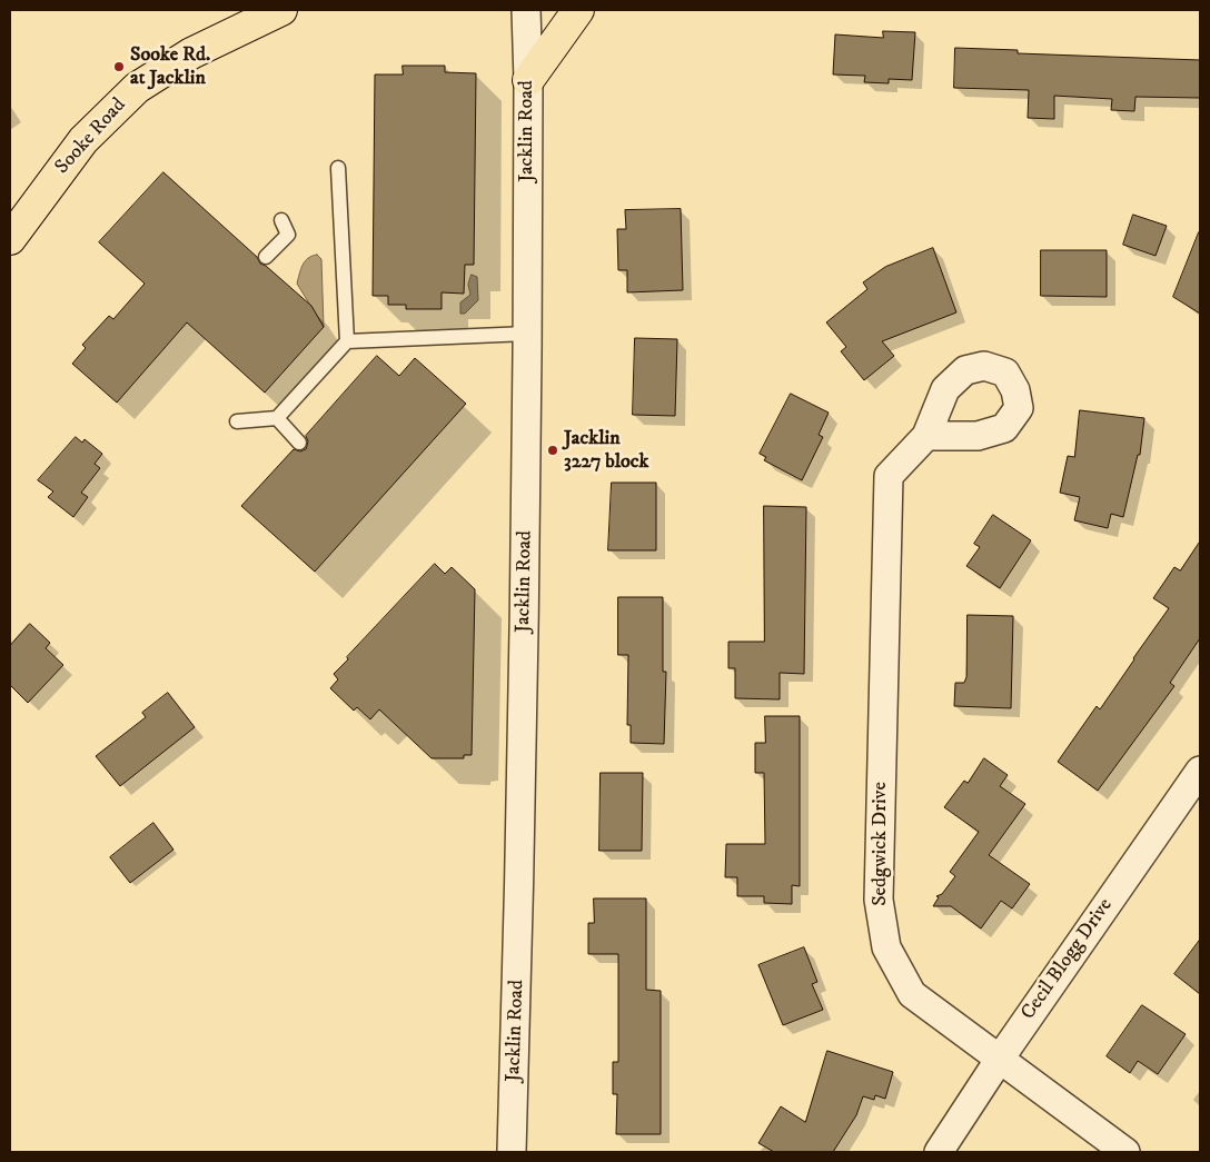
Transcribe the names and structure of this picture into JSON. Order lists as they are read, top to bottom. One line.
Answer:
{"streets":{"main road":["Sooke Road"],"street":["Jacklin Road","Sedgwick Drive","Cecil Blogg Drive"]},"crossings":[["Sedgwick Drive","Cecil Blogg Drive"]],"places":["Sooke Rd. at Jacklin","Jacklin 3227 block"]}
